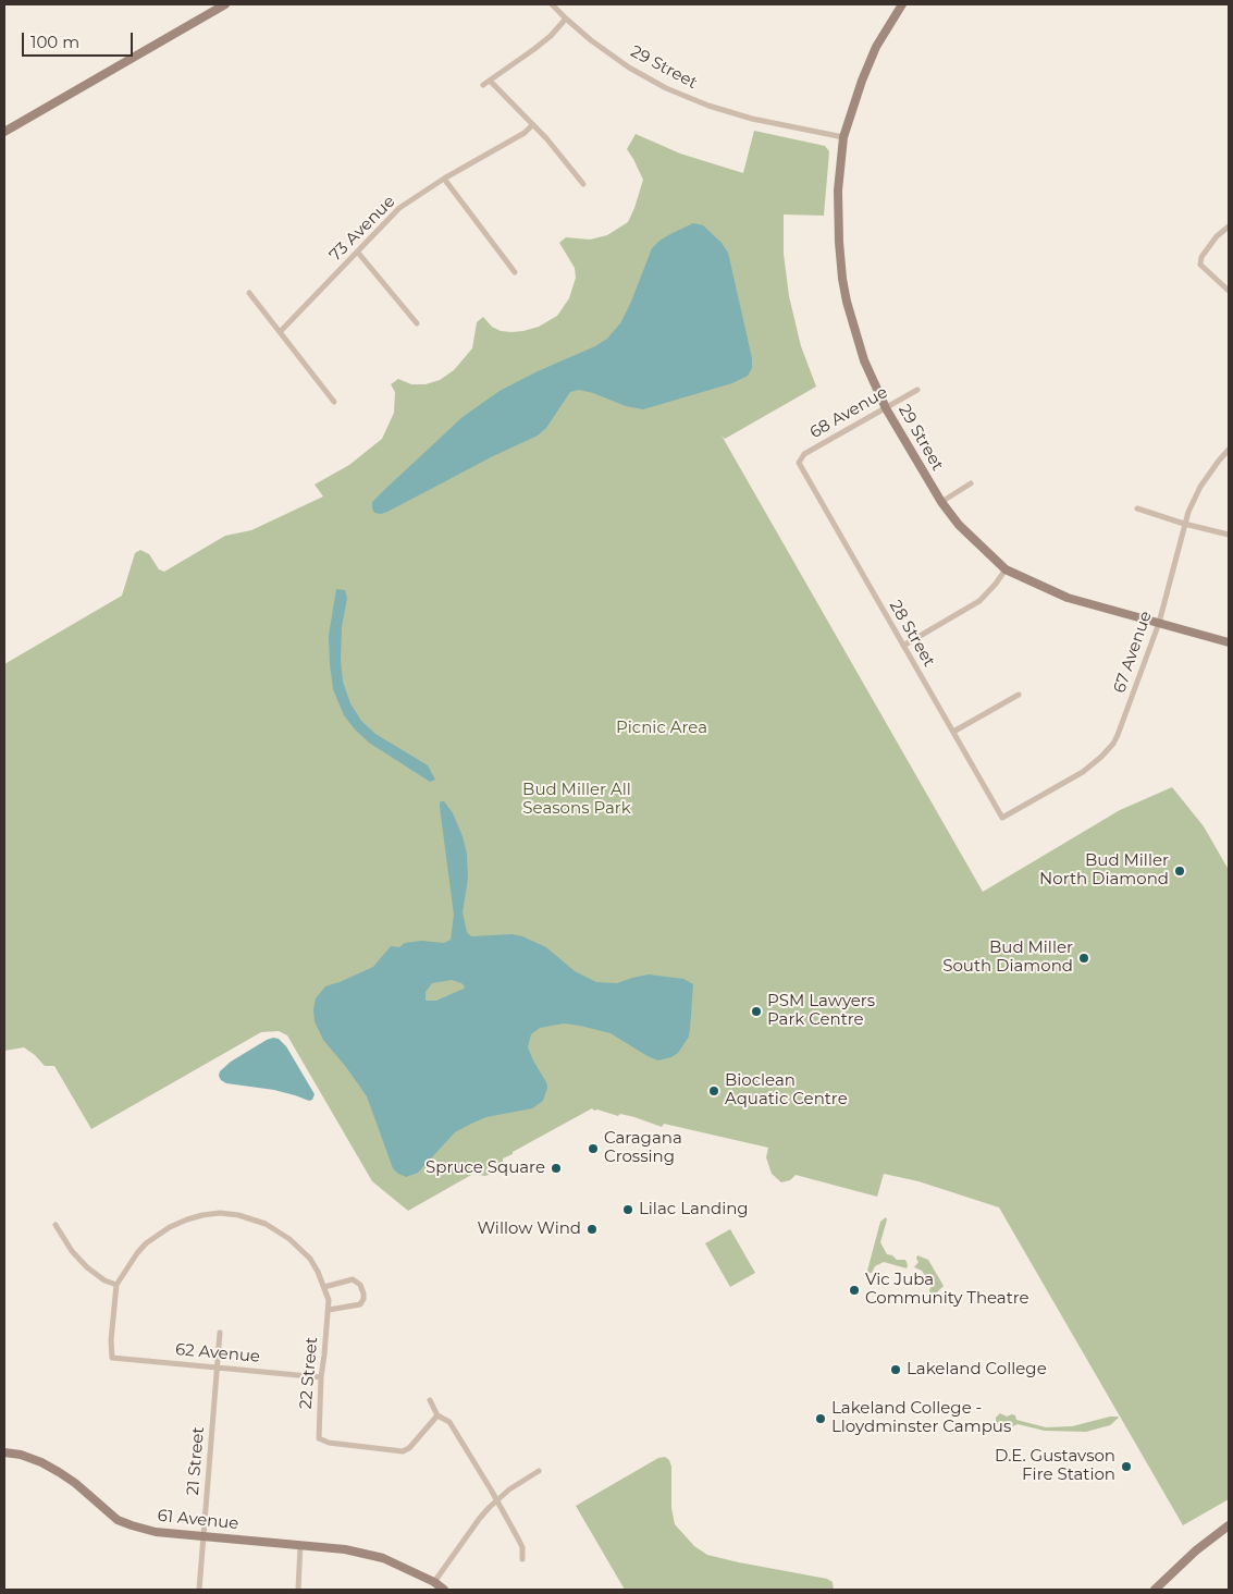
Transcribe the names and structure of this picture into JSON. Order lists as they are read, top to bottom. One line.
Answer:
{"streets":{"street":["29 Street","73 Avenue","68 Avenue","28 Street","67 Avenue","62 Avenue","22 Street","21 Street","61 Avenue"]},"crossings":[["29 Street","68 Avenue"],["29 Street","67 Avenue"],["68 Avenue","28 Street"],["28 Street","67 Avenue"],["62 Avenue","22 Street"],["62 Avenue","21 Street"],["21 Street","61 Avenue"]],"parks":["Picnic Area","Bud Miller All Seasons Park"],"places":["Bud Miller North Diamond","Bud Miller South Diamond","PSM Lawyers Park Centre","Bioclean Aquatic Centre","Caragana Crossing","Spruce Square","Lilac Landing","Willow Wind","Vic Juba Community Theatre","Lakeland College","Lakeland College - Lloydminster Campus","D.E. Gustavson Fire Station"],"scale_bar":"100 m"}
